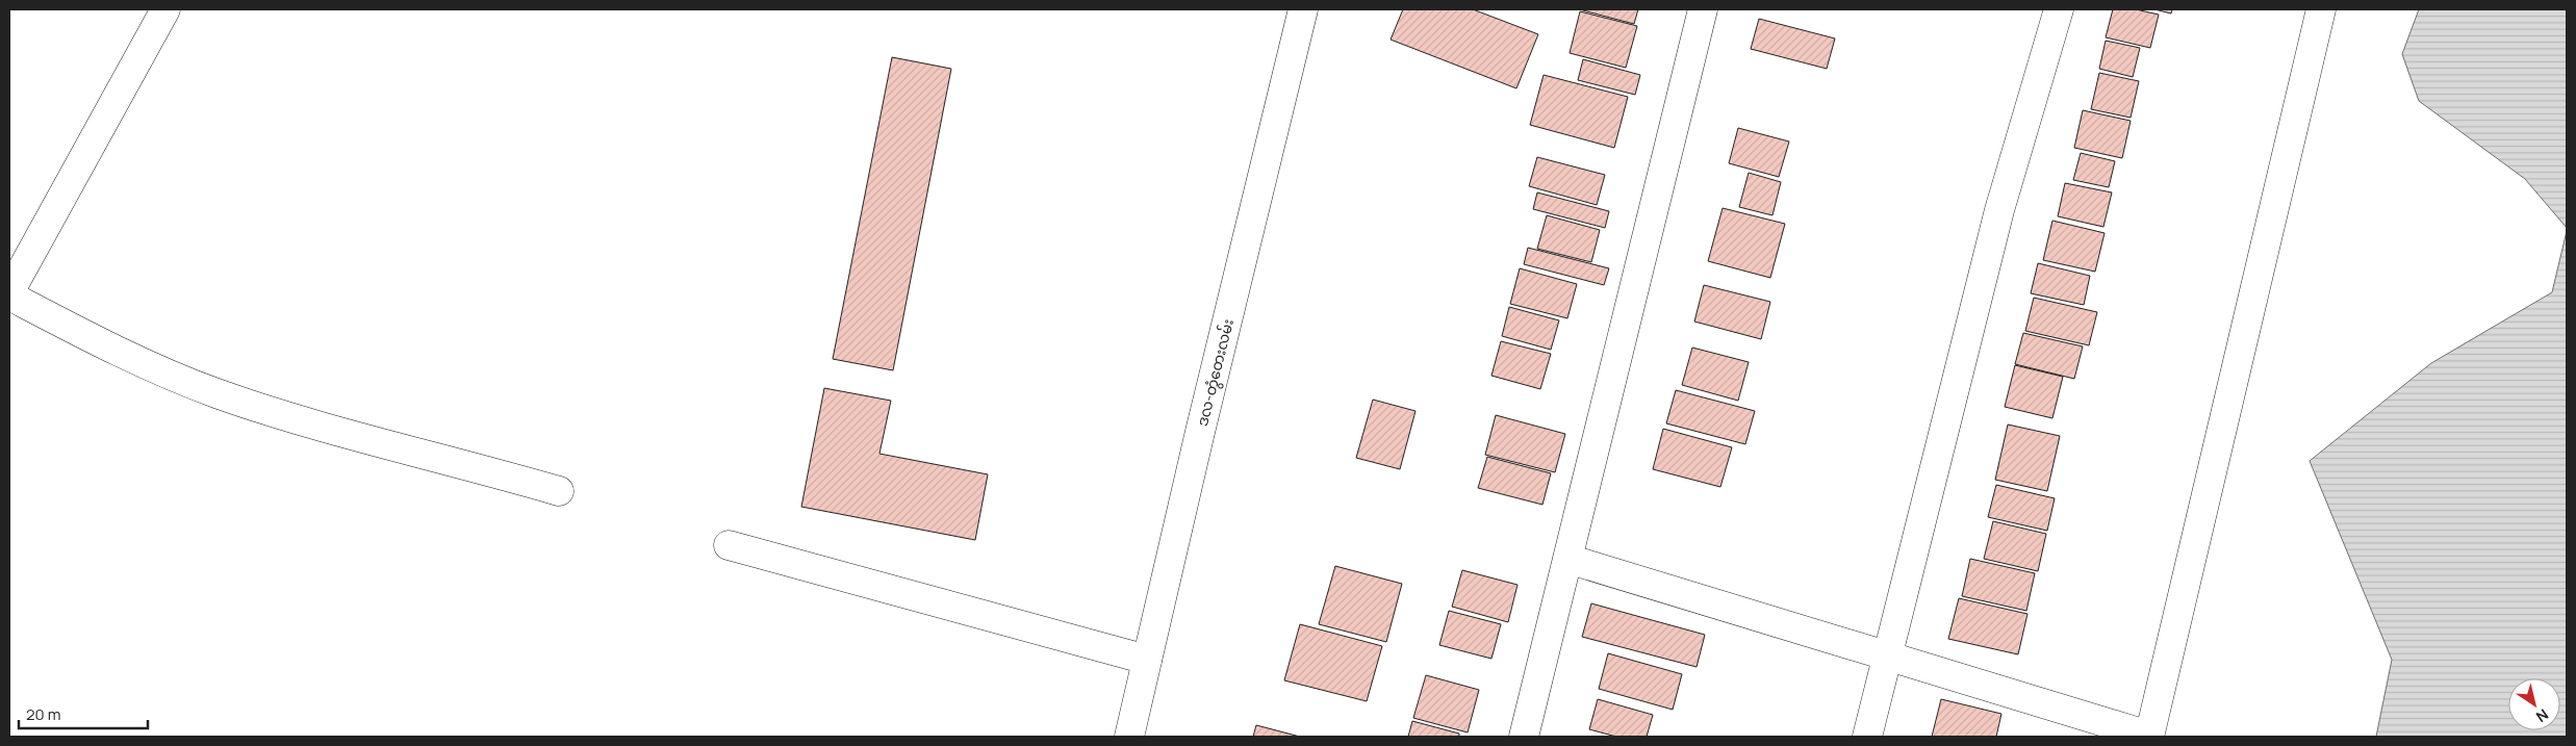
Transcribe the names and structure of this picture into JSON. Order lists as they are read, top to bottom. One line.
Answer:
{"streets":{"street":["ဒလ-တွံတေးလမ်း"]},"scale_bar":"20 m","north":"bottom right"}
